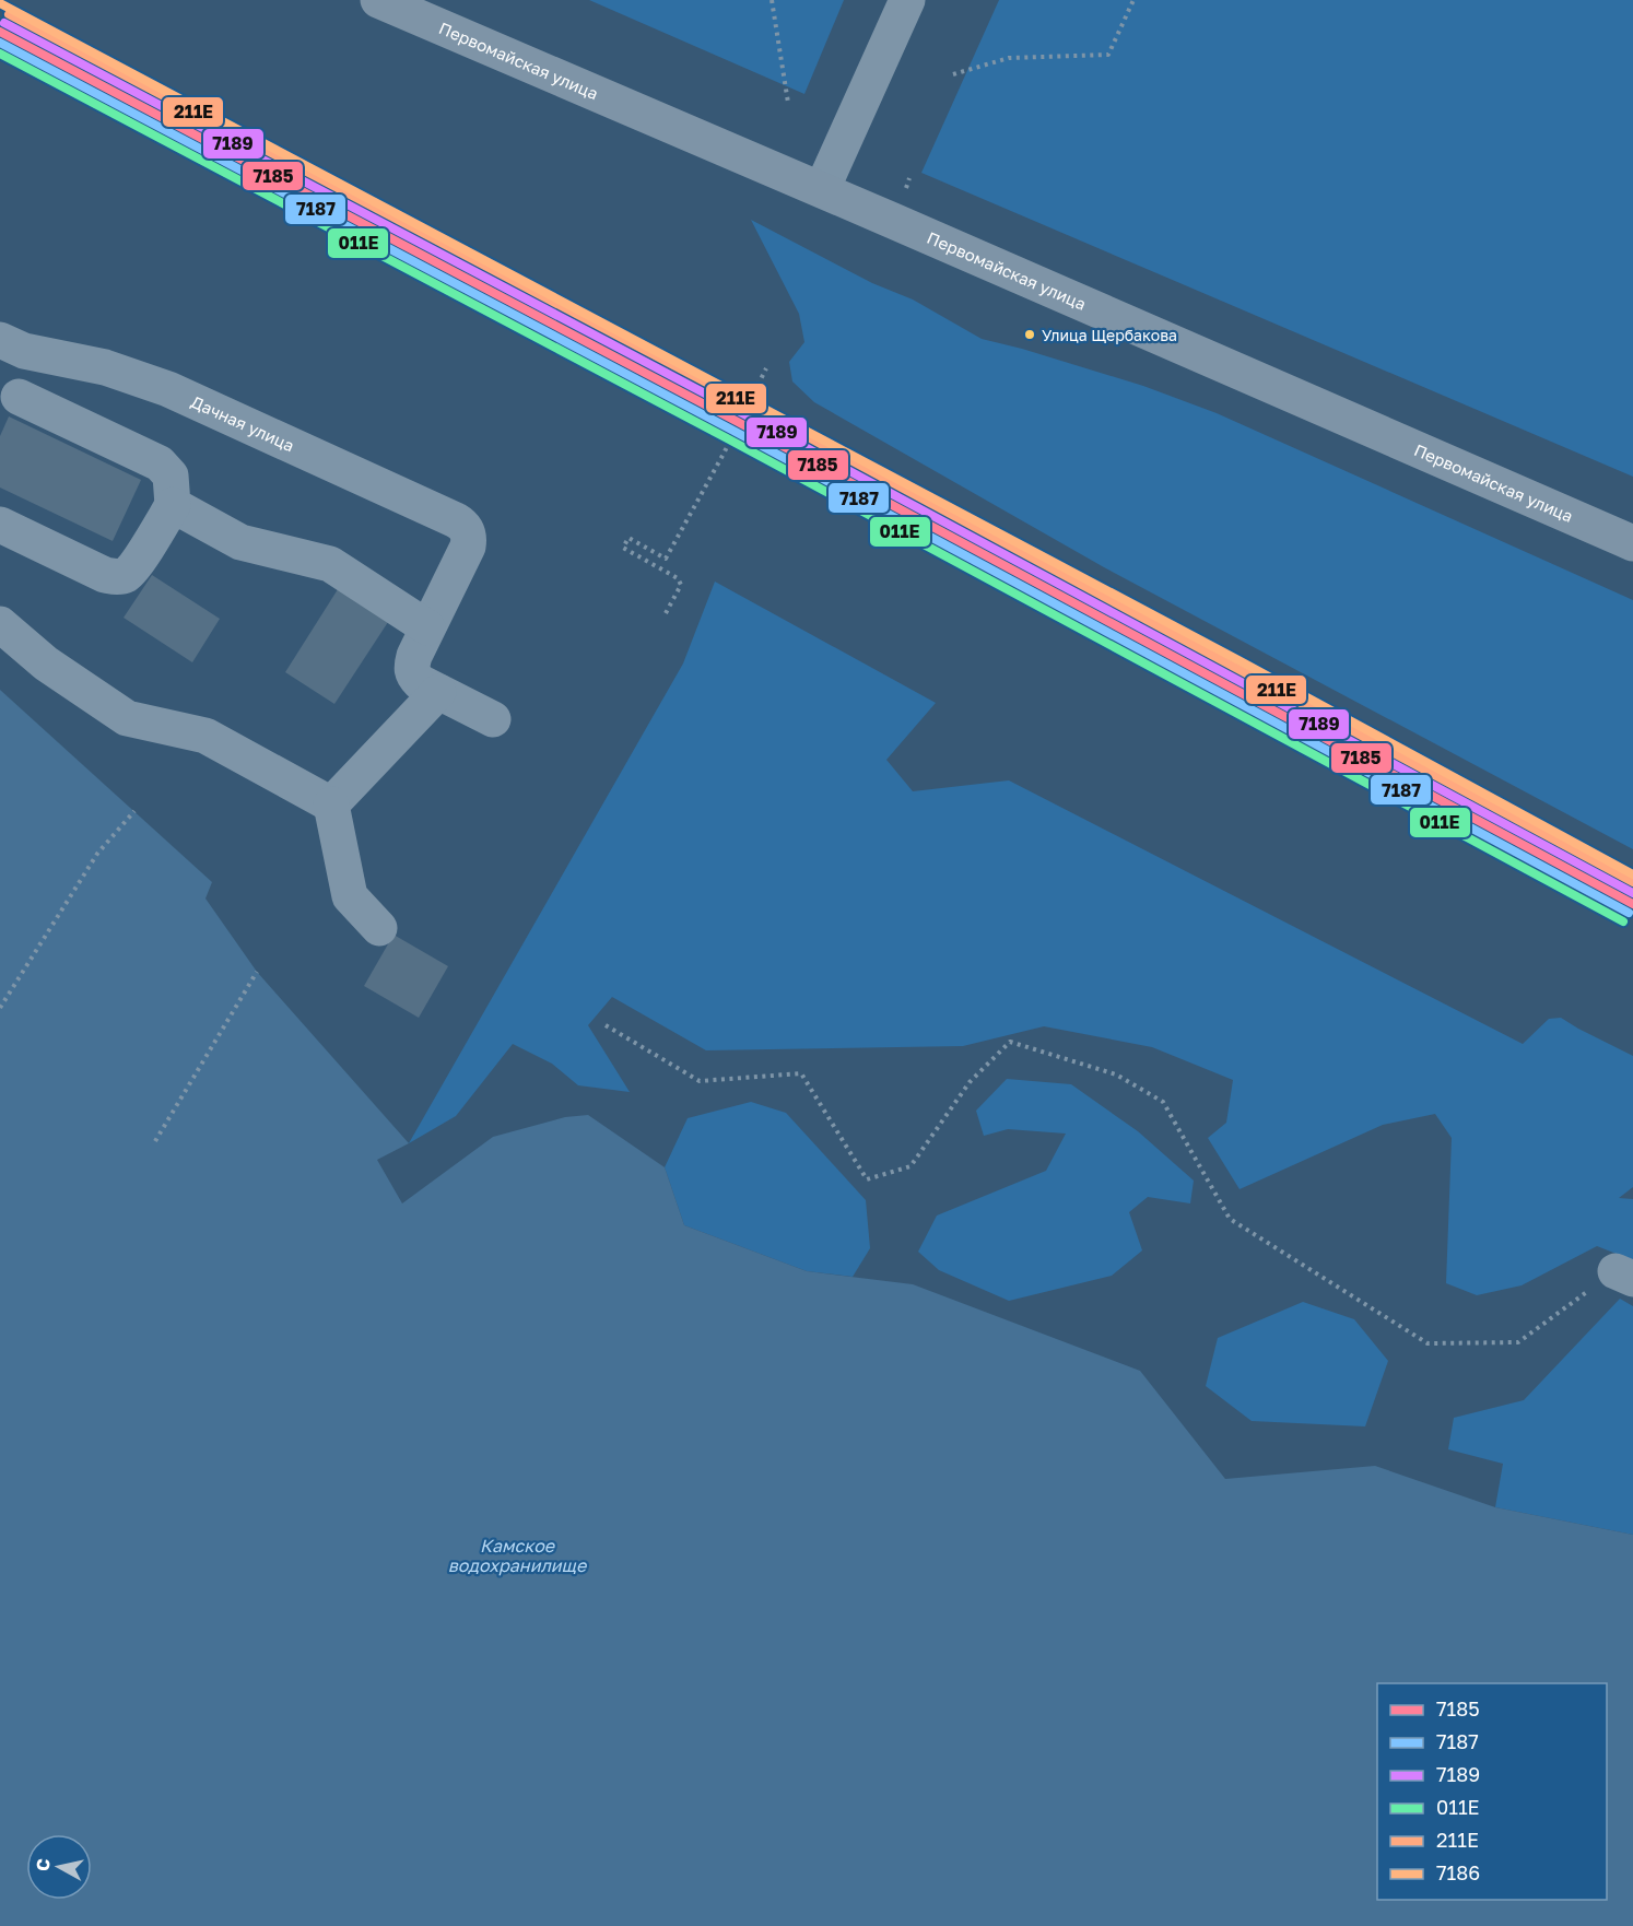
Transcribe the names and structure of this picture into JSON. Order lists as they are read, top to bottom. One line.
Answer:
{"streets":{"main road":["Первомайская улица"],"street":["Дачная улица"]},"water":["Камское водохранилище"],"places":["Улица Щербакова"],"lines":["transit line 7186","transit line 211Е","transit line 7189","transit line 7185","transit line 7187","transit line 011Е"],"legend":["7185","7187","7189","011Е","211Е","7186"],"north":"left"}
